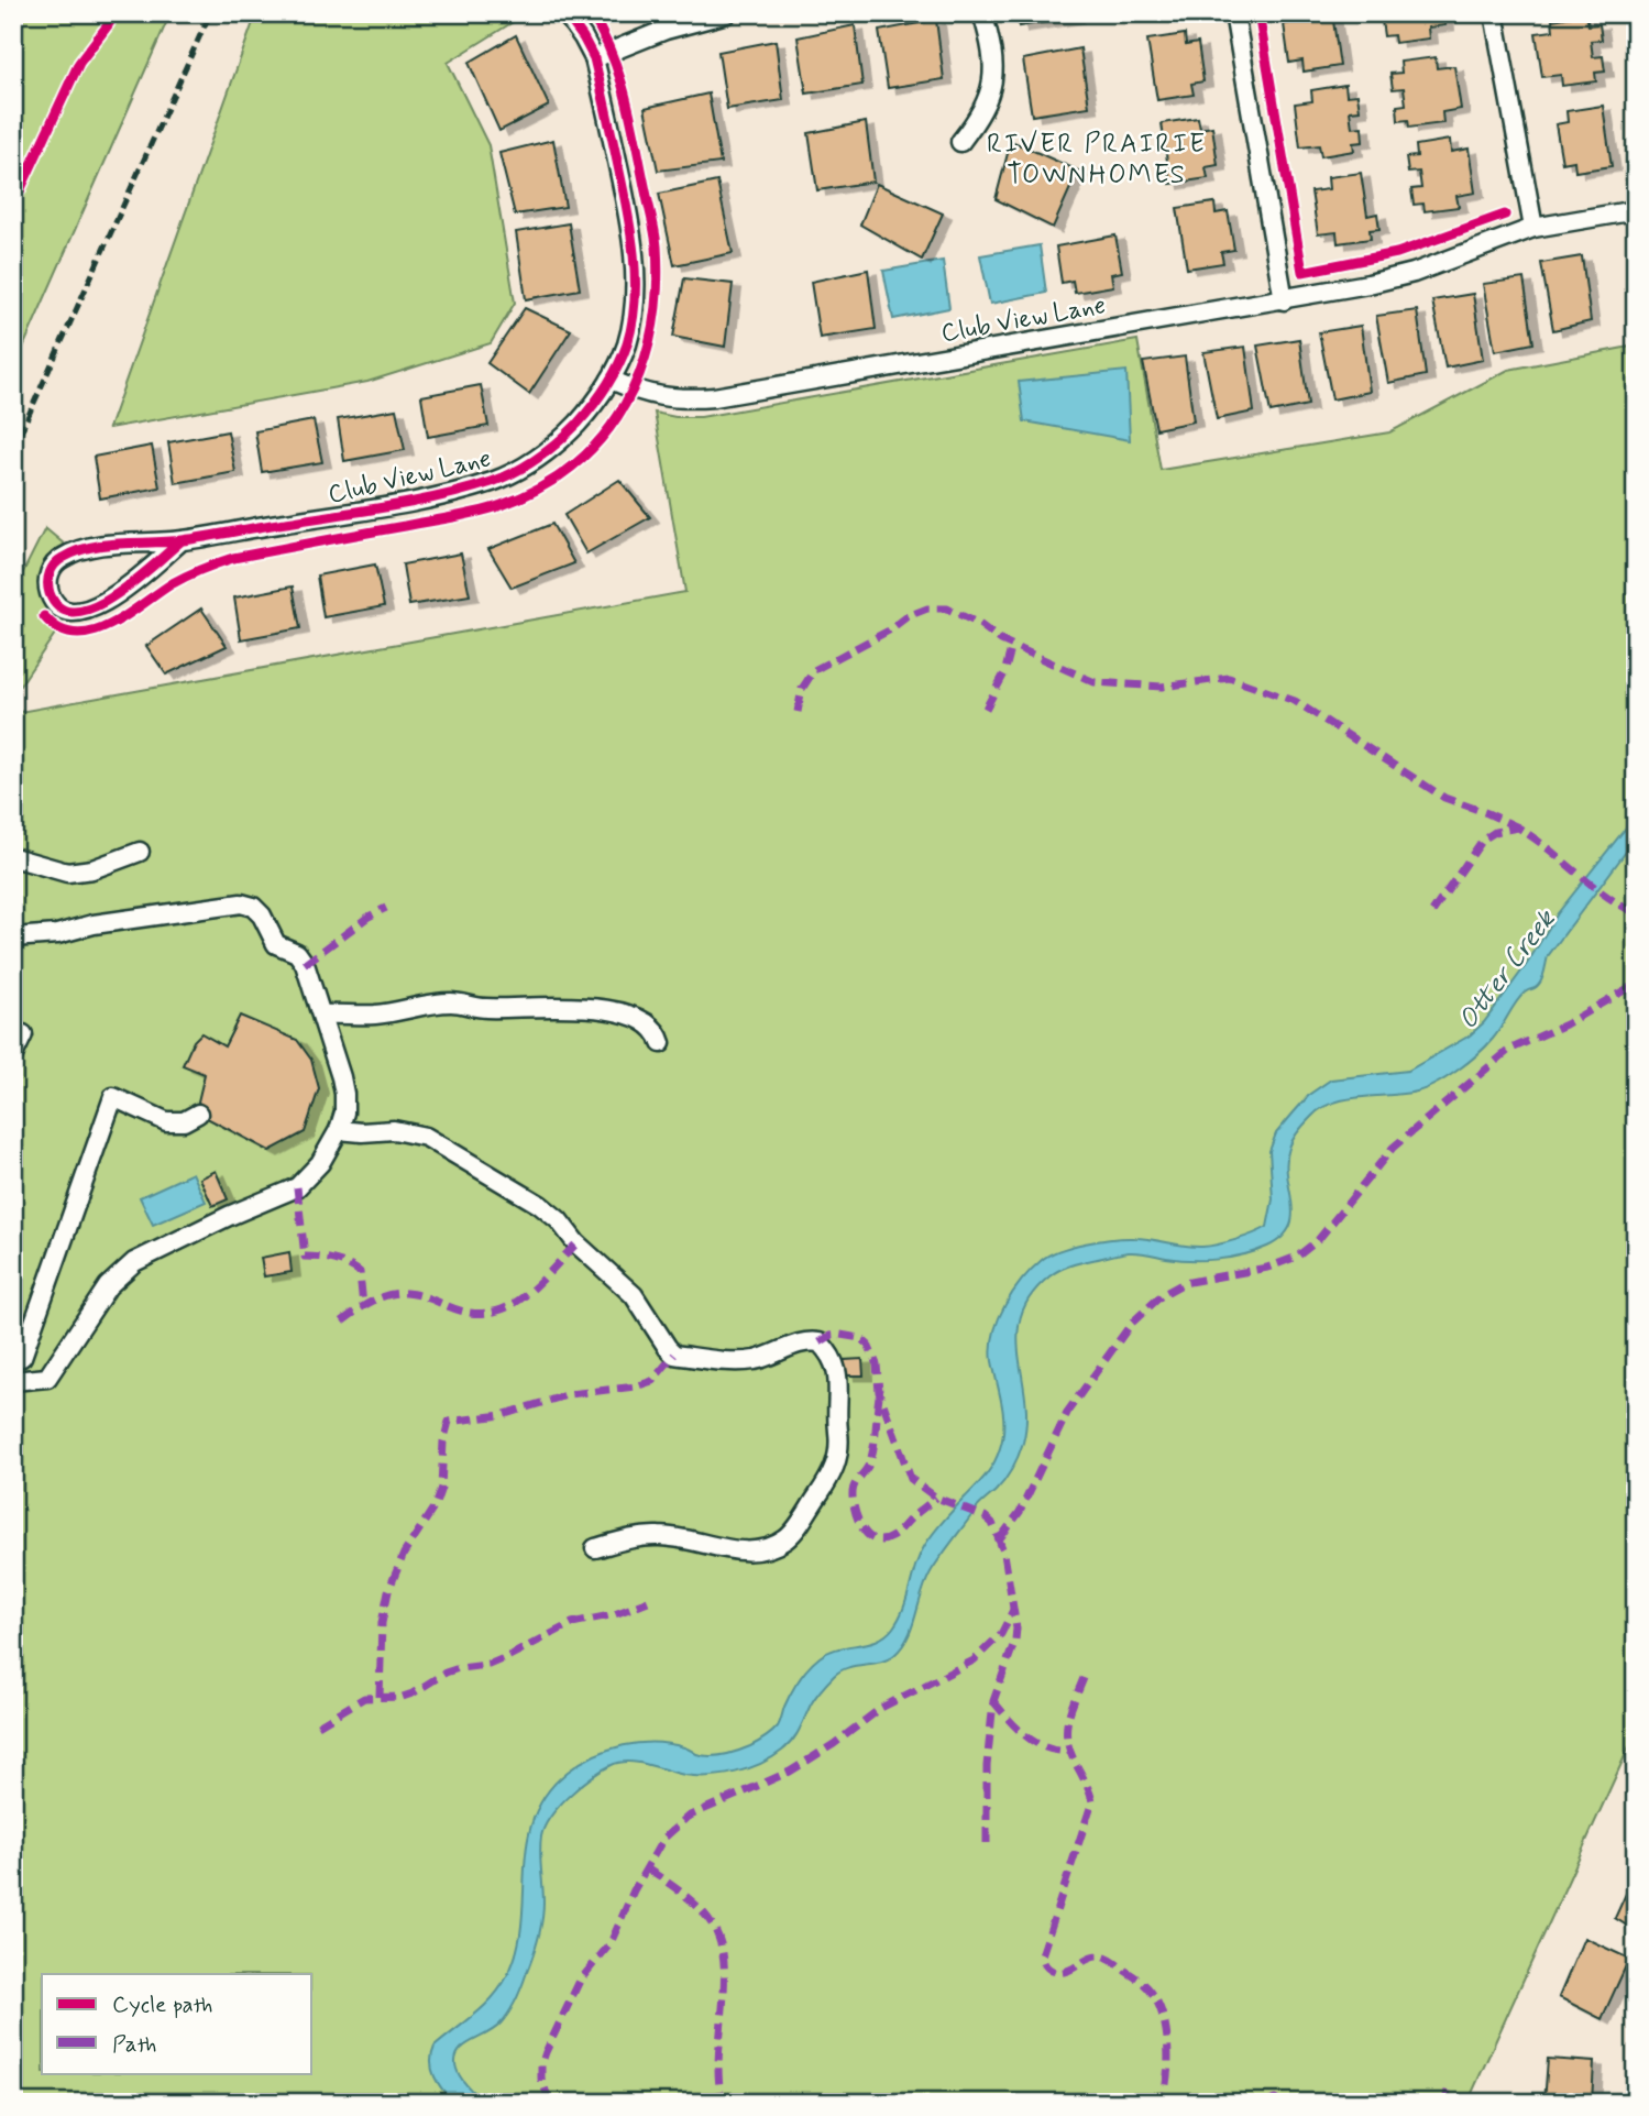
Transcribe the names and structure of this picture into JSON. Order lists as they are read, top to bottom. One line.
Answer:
{"streets":{"street":["Club View Lane"]},"districts":["RIVER PRAIRIE TOWNHOMES"],"water":["Otter Creek"],"legend":["Cycle path","Path"]}
